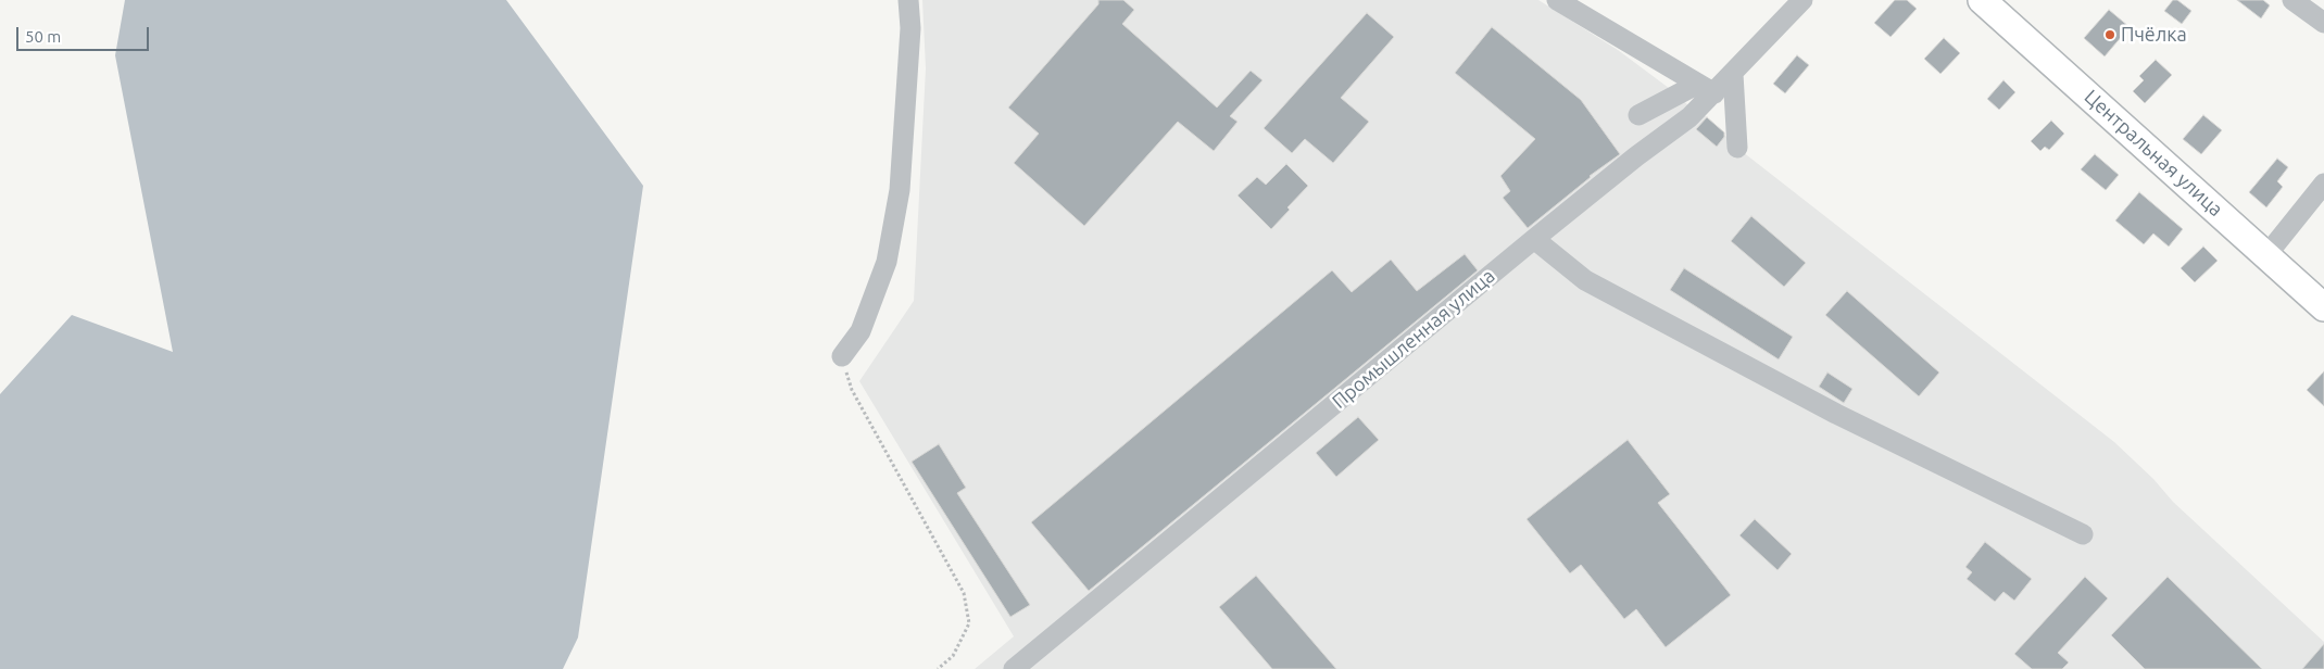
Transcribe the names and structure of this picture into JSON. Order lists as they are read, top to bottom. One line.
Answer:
{"streets":{"main road":["Центральная улица"],"street":["Промышленная улица"]},"places":["Пчёлка"],"scale_bar":"50 m"}
